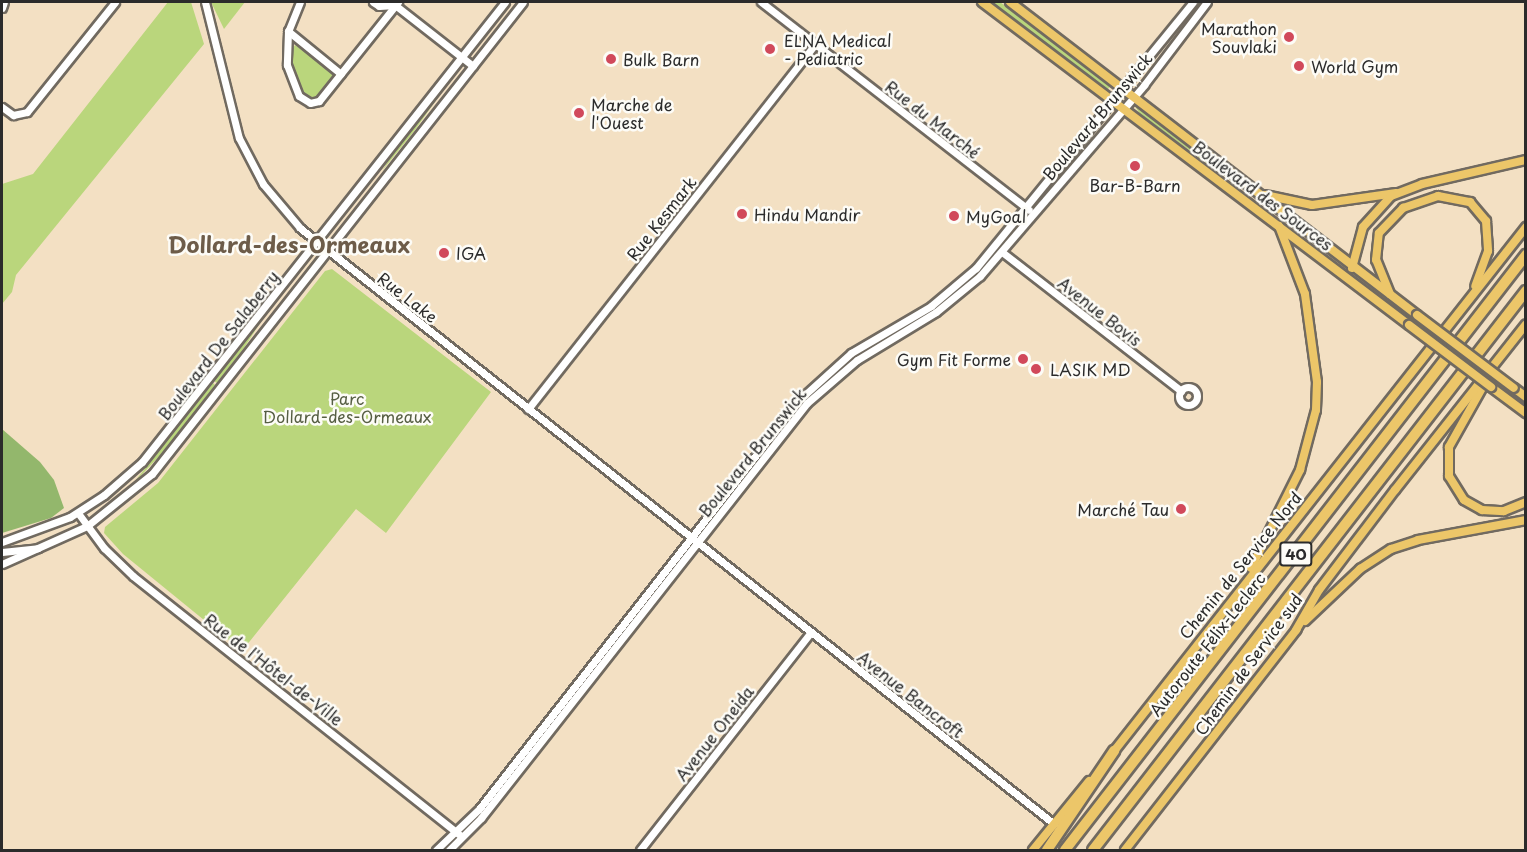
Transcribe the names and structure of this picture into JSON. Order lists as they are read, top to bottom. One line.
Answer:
{"streets":{"highway":["40","Autoroute Félix-Leclerc"],"main road":["Boulevard des Sources","Chemin de Service Nord","Chemin de Service sud"],"street":["Boulevard Brunswick","Rue du Marché","Rue Kesmark","Rue Lake","Avenue Bovis","Boulevard De Salaberry","Rue de l'Hôtel-de-Ville","Avenue Bancroft","Avenue Oneida"]},"crossings":[["Boulevard Brunswick","Rue du Marché"],["Boulevard Brunswick","Boulevard des Sources"],["Boulevard Brunswick","Rue Lake"],["Boulevard Brunswick","Avenue Bovis"],["Boulevard Brunswick","Rue de l'Hôtel-de-Ville"],["Rue du Marché","Rue Kesmark"],["Rue Kesmark","Rue Lake"],["Rue Lake","Boulevard De Salaberry"],["Rue Lake","Avenue Bancroft"],["Boulevard De Salaberry","Rue de l'Hôtel-de-Ville"],["Chemin de Service Nord","Avenue Bancroft"],["Avenue Bancroft","Avenue Oneida"]],"districts":["Dollard-des-Ormeaux"],"parks":["Parc Dollard-des-Ormeaux"],"places":["Marathon Souvlaki","ELNA Medical - Pediatric","Bulk Barn","World Gym","Marche de l'Ouest","Bar-B-Barn","Hindu Mandir","MyGoal","IGA","Gym Fit Forme","LASIK MD","Marché Tau"]}
